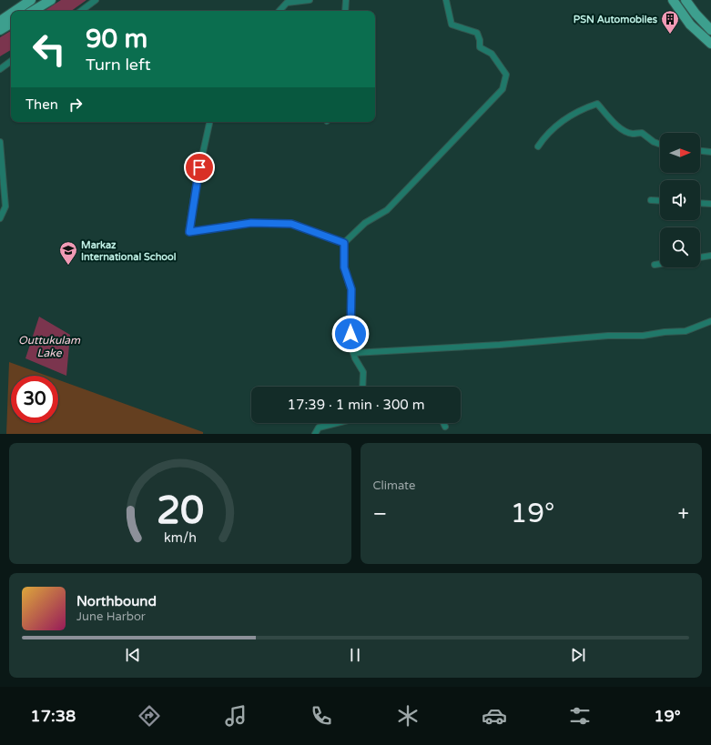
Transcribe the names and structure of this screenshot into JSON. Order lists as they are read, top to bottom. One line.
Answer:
{"water":["Outtukulam Lake"],"places":{"building":["PSN Automobiles"],"school or university":["Markaz International School"]},"north":"right","page":{"turn":["90 m","Turn left"],"then":"Then","limit":"30","trip":"17:39 · 1 min · 300 m","tile":"Climate","heat":["−","19°","+"],"song":["Northbound","June Harbor"],"tabs":["17:38","19°"],"gauge":["20","km/h"]}}
